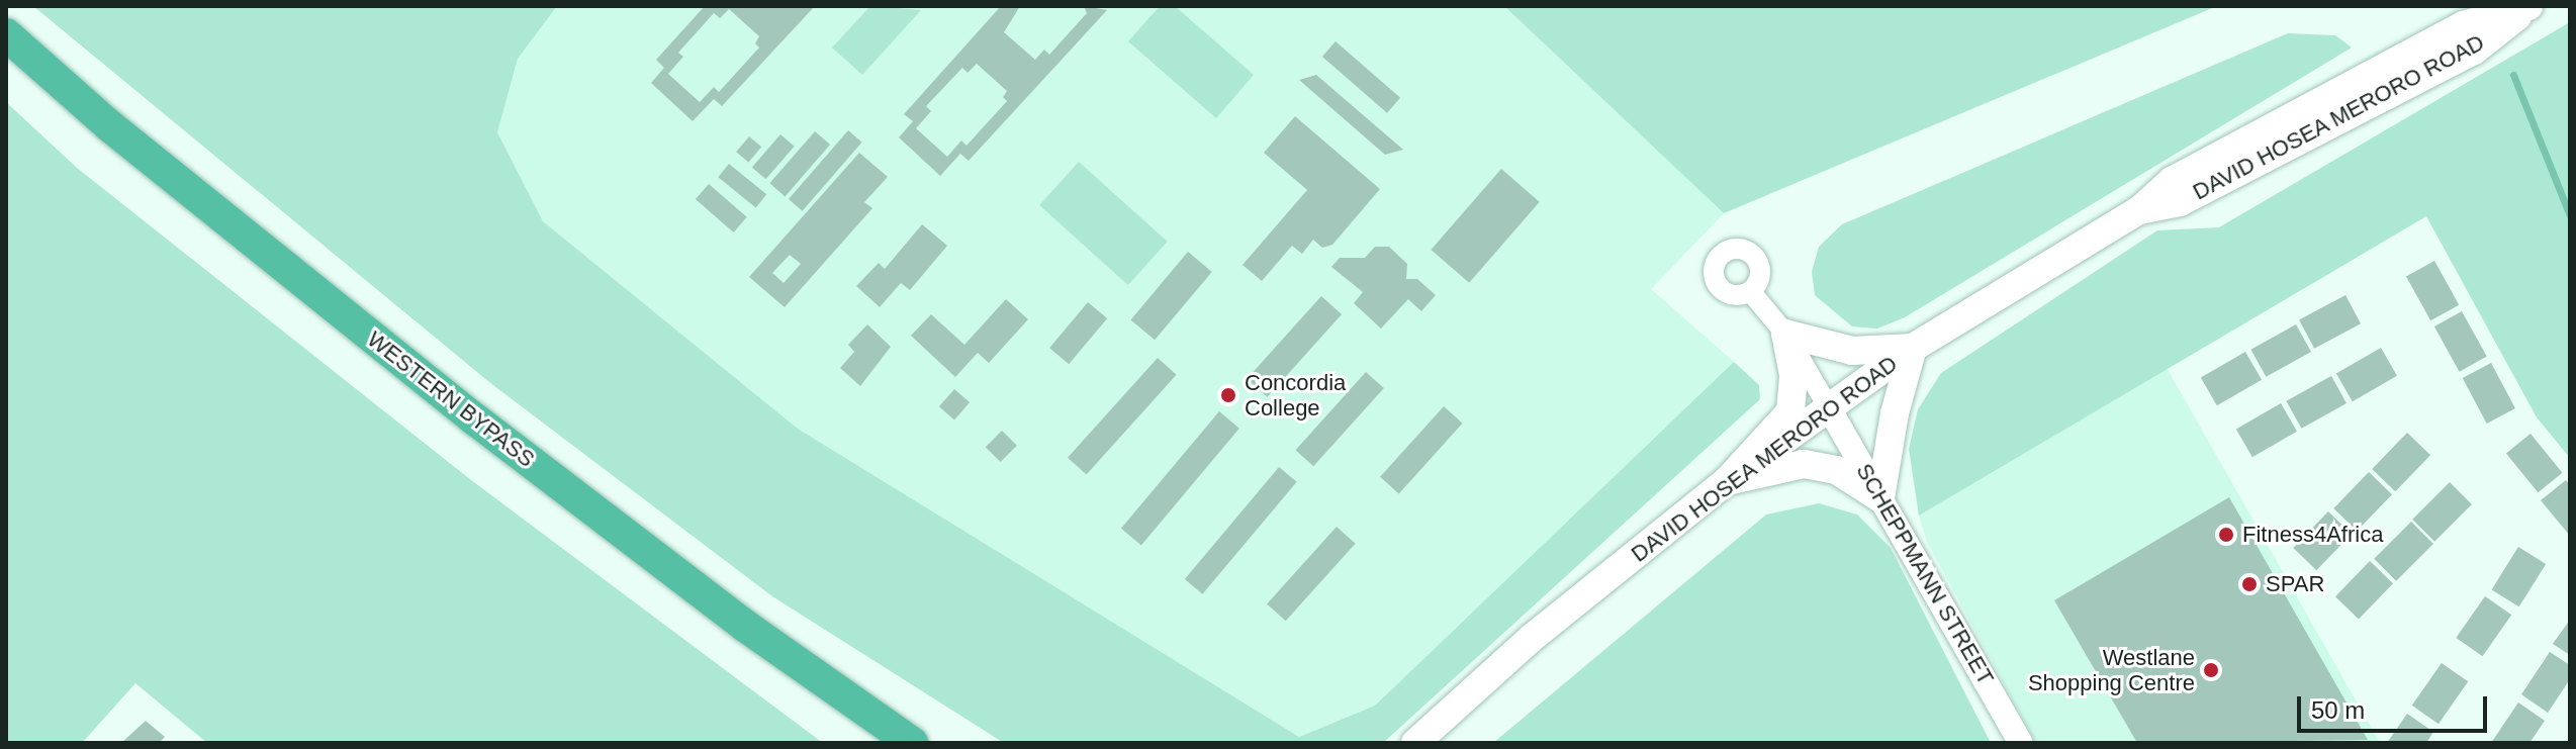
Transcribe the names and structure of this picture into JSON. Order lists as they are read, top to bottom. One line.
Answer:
{"streets":{"highway":["WESTERN BYPASS"],"main road":["DAVID HOSEA MERORO ROAD"],"street":["SCHEPPMANN STREET"]},"crossings":[["DAVID HOSEA MERORO ROAD","SCHEPPMANN STREET"]],"places":["Concordia College","Fitness4Africa","SPAR","Westlane Shopping Centre"],"scale_bar":"50 m"}
